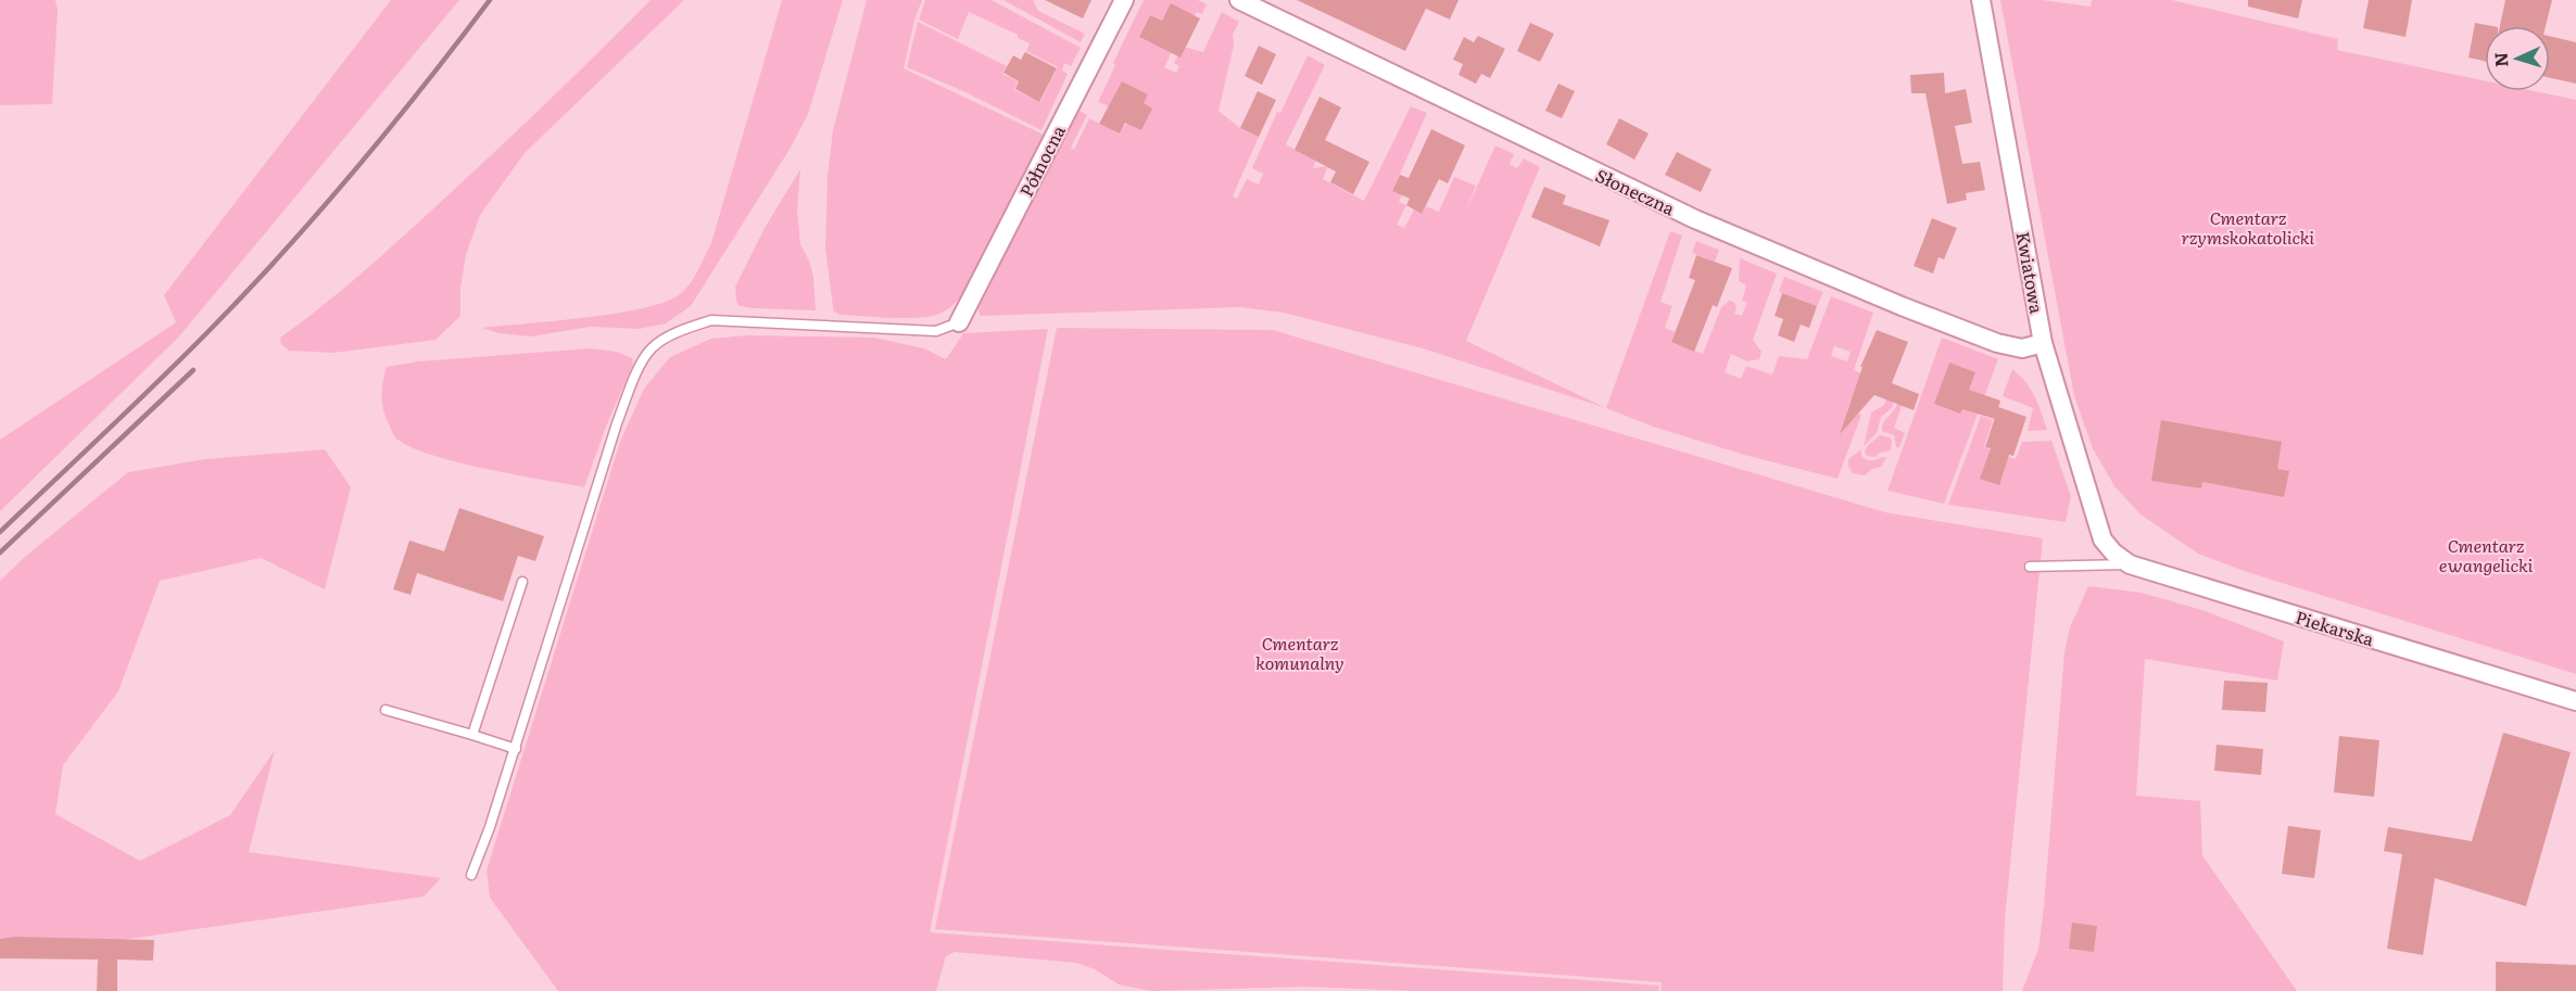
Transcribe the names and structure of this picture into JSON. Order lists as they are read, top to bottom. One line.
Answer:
{"streets":{"street":["Północna","Słoneczna","Kwiatowa","Piekarska"]},"crossings":[["Słoneczna","Kwiatowa"],["Kwiatowa","Piekarska"]],"parks":["Cmentarz rzymskokatolicki","Cmentarz ewangelicki","Cmentarz komunalny"],"north":"left"}
